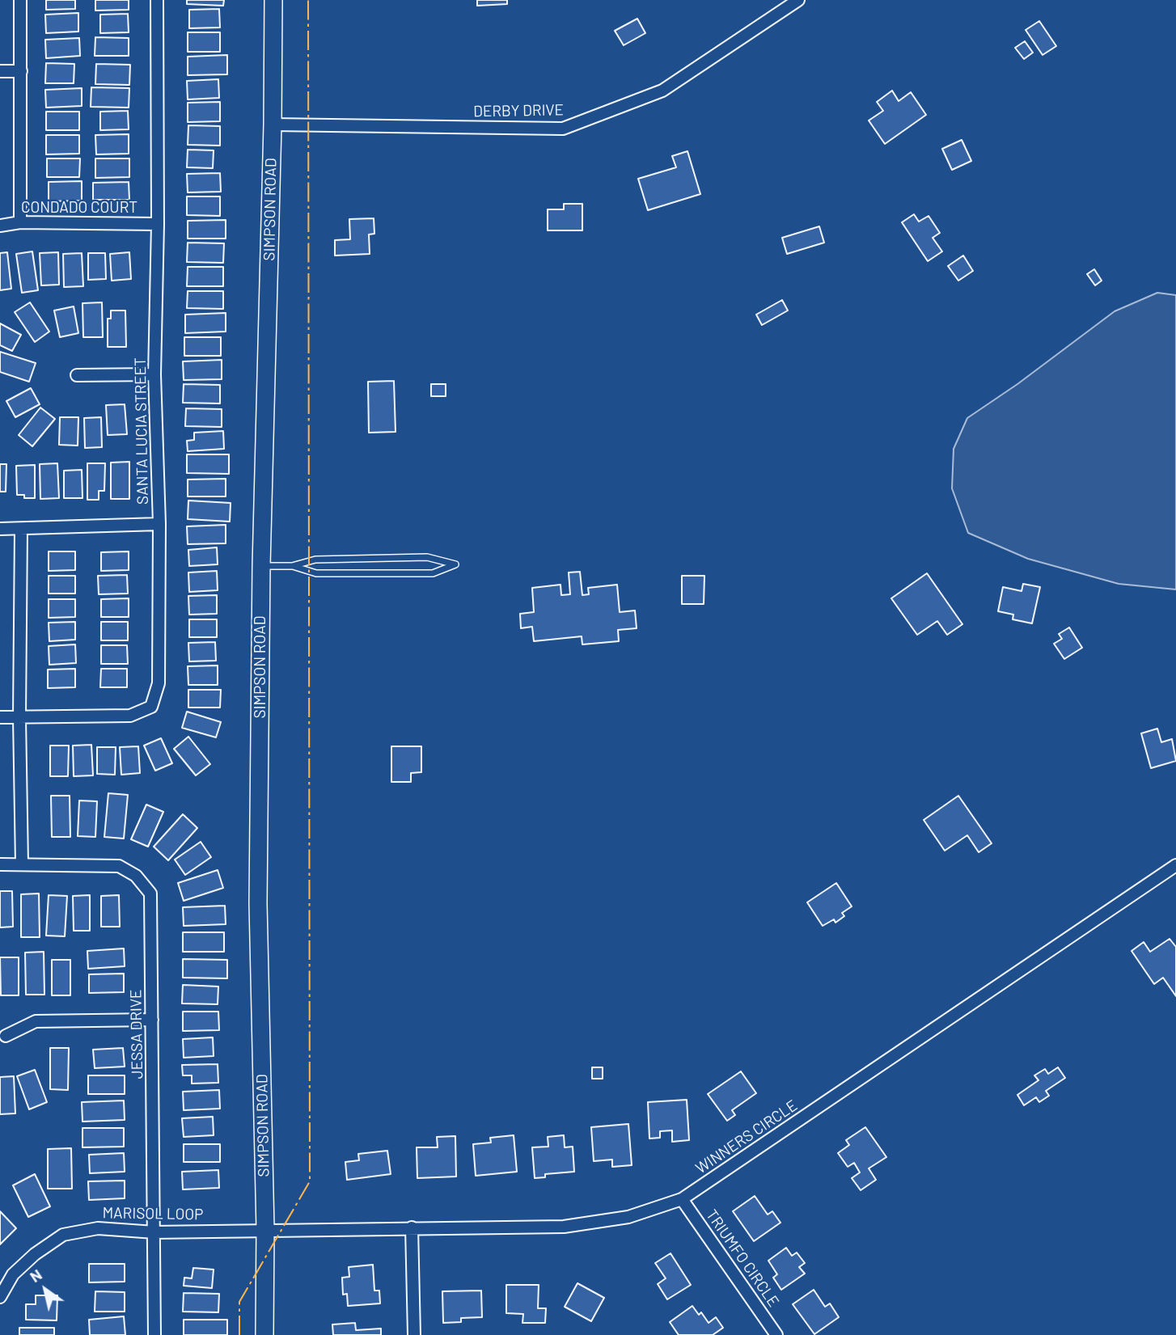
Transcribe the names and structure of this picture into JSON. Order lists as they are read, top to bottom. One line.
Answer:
{"streets":{"main road":["SIMPSON ROAD"],"street":["DERBY DRIVE","CONDADO COURT","SANTA LUCIA STREET","JESSA DRIVE","WINNERS CIRCLE","MARISOL LOOP","TRIUMFO CIRCLE"]},"crossings":[["DERBY DRIVE","SIMPSON ROAD"],["CONDADO COURT","SANTA LUCIA STREET"],["SIMPSON ROAD","WINNERS CIRCLE"],["SIMPSON ROAD","MARISOL LOOP"],["JESSA DRIVE","MARISOL LOOP"],["WINNERS CIRCLE","MARISOL LOOP"],["WINNERS CIRCLE","TRIUMFO CIRCLE"]],"north":"top left"}
